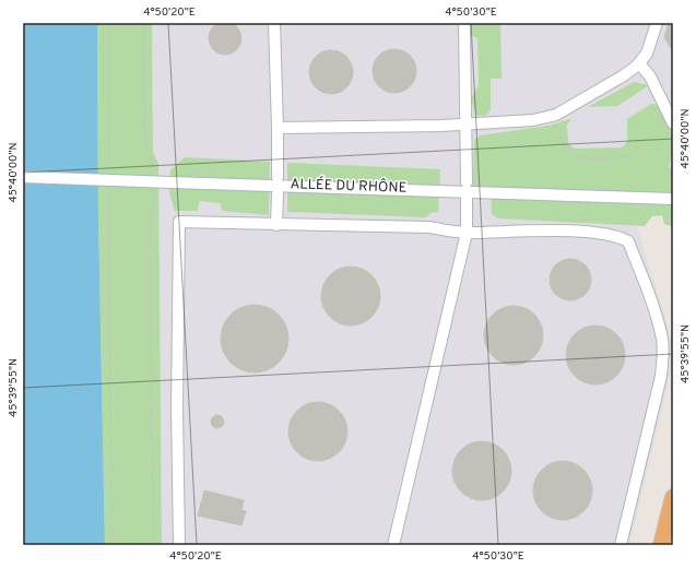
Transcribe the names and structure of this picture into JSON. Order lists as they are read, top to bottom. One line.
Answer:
{"streets":{"street":["ALLÉE DU RHÔNE"]},"coordinates":["4°50'20\"E","4°50'30\"E","45°40'00\"N","45°39'55\"N"]}
